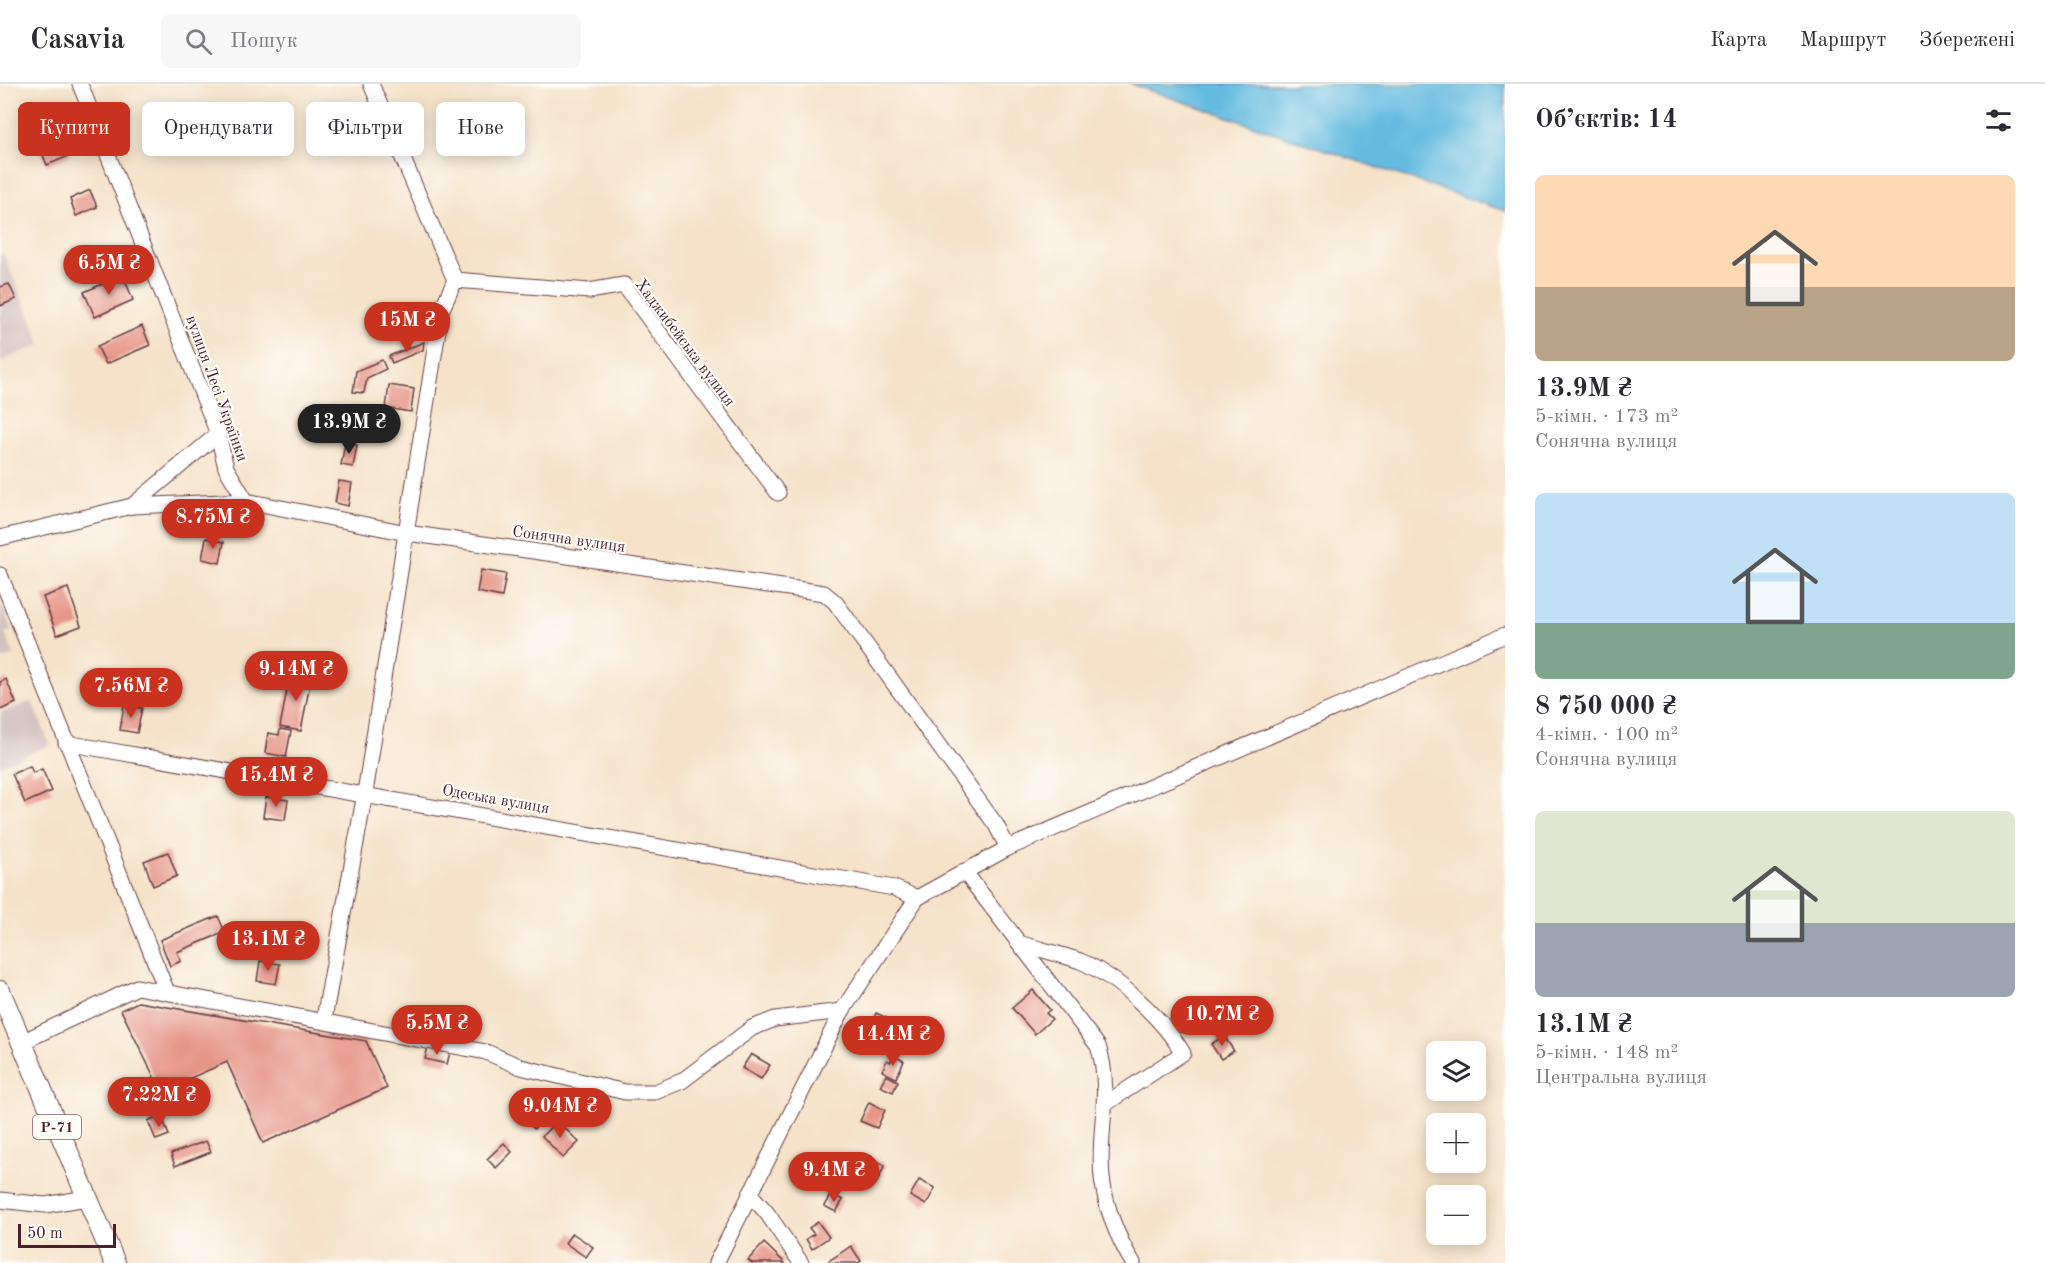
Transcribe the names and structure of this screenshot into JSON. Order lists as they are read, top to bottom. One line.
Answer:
{"streets":{"main road":["Р-71"],"street":["Хаджибейська вулиця","вулиця Лесі Українки","Сонячна вулиця","Одеська вулиця"]},"crossings":[["вулиця Лесі Українки","Сонячна вулиця"]],"scale_bar":"50 m","page":{"header":"Casavia","search":"Пошук","nav":["Карта","Маршрут","Збережені"],"heading":"Об’єктів: 14","chip":["Купити","Орендувати","Фільтри","Нове"],"list":[{"name":"13.9M ₴","note":"5-кімн. · 173 m² · Сонячна вулиця"},{"name":"8 750 000 ₴","note":"4-кімн. · 100 m² · Сонячна вулиця"},{"name":"13.1M ₴","note":"5-кімн. · 148 m² · Центральна вулиця"}],"price":["6.5M ₴","15M ₴","13.9M ₴","8.75M ₴","9.14M ₴","7.56M ₴","15.4M ₴","13.1M ₴","10.7M ₴","5.5M ₴","14.4M ₴","7.22M ₴","9.04M ₴","9.4M ₴"],"map_buttons":["+","−"],"scale":"50 m"}}
